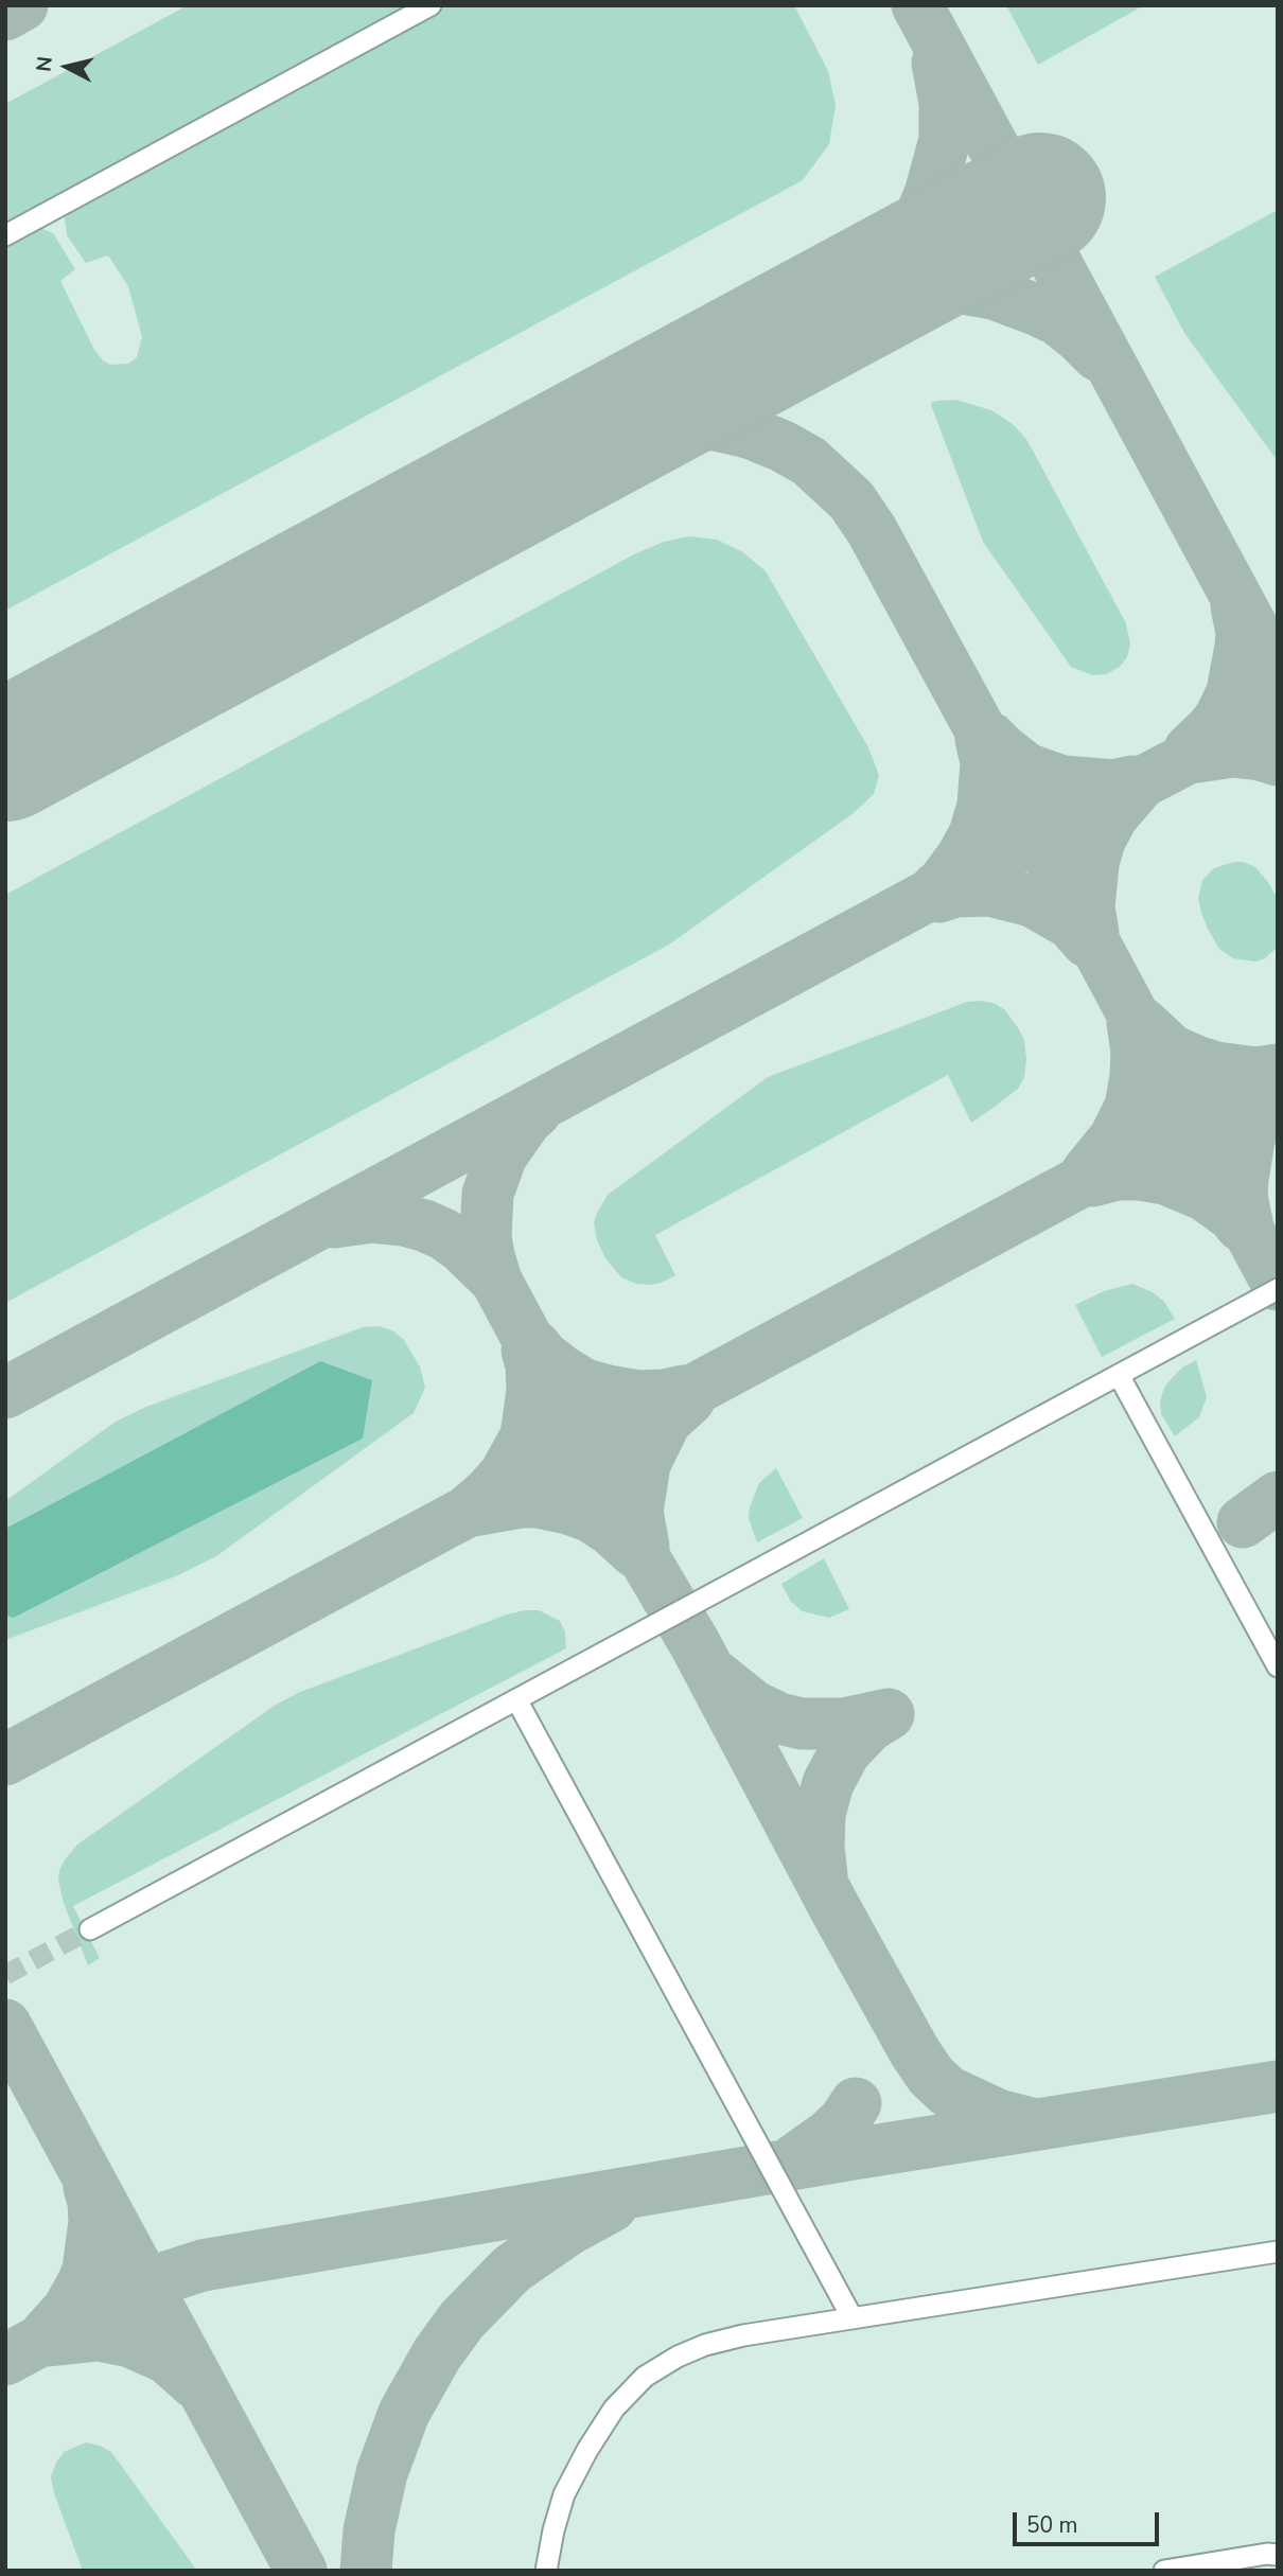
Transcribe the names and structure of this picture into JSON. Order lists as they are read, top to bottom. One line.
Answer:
{"scale_bar":"50 m","north":"left"}
